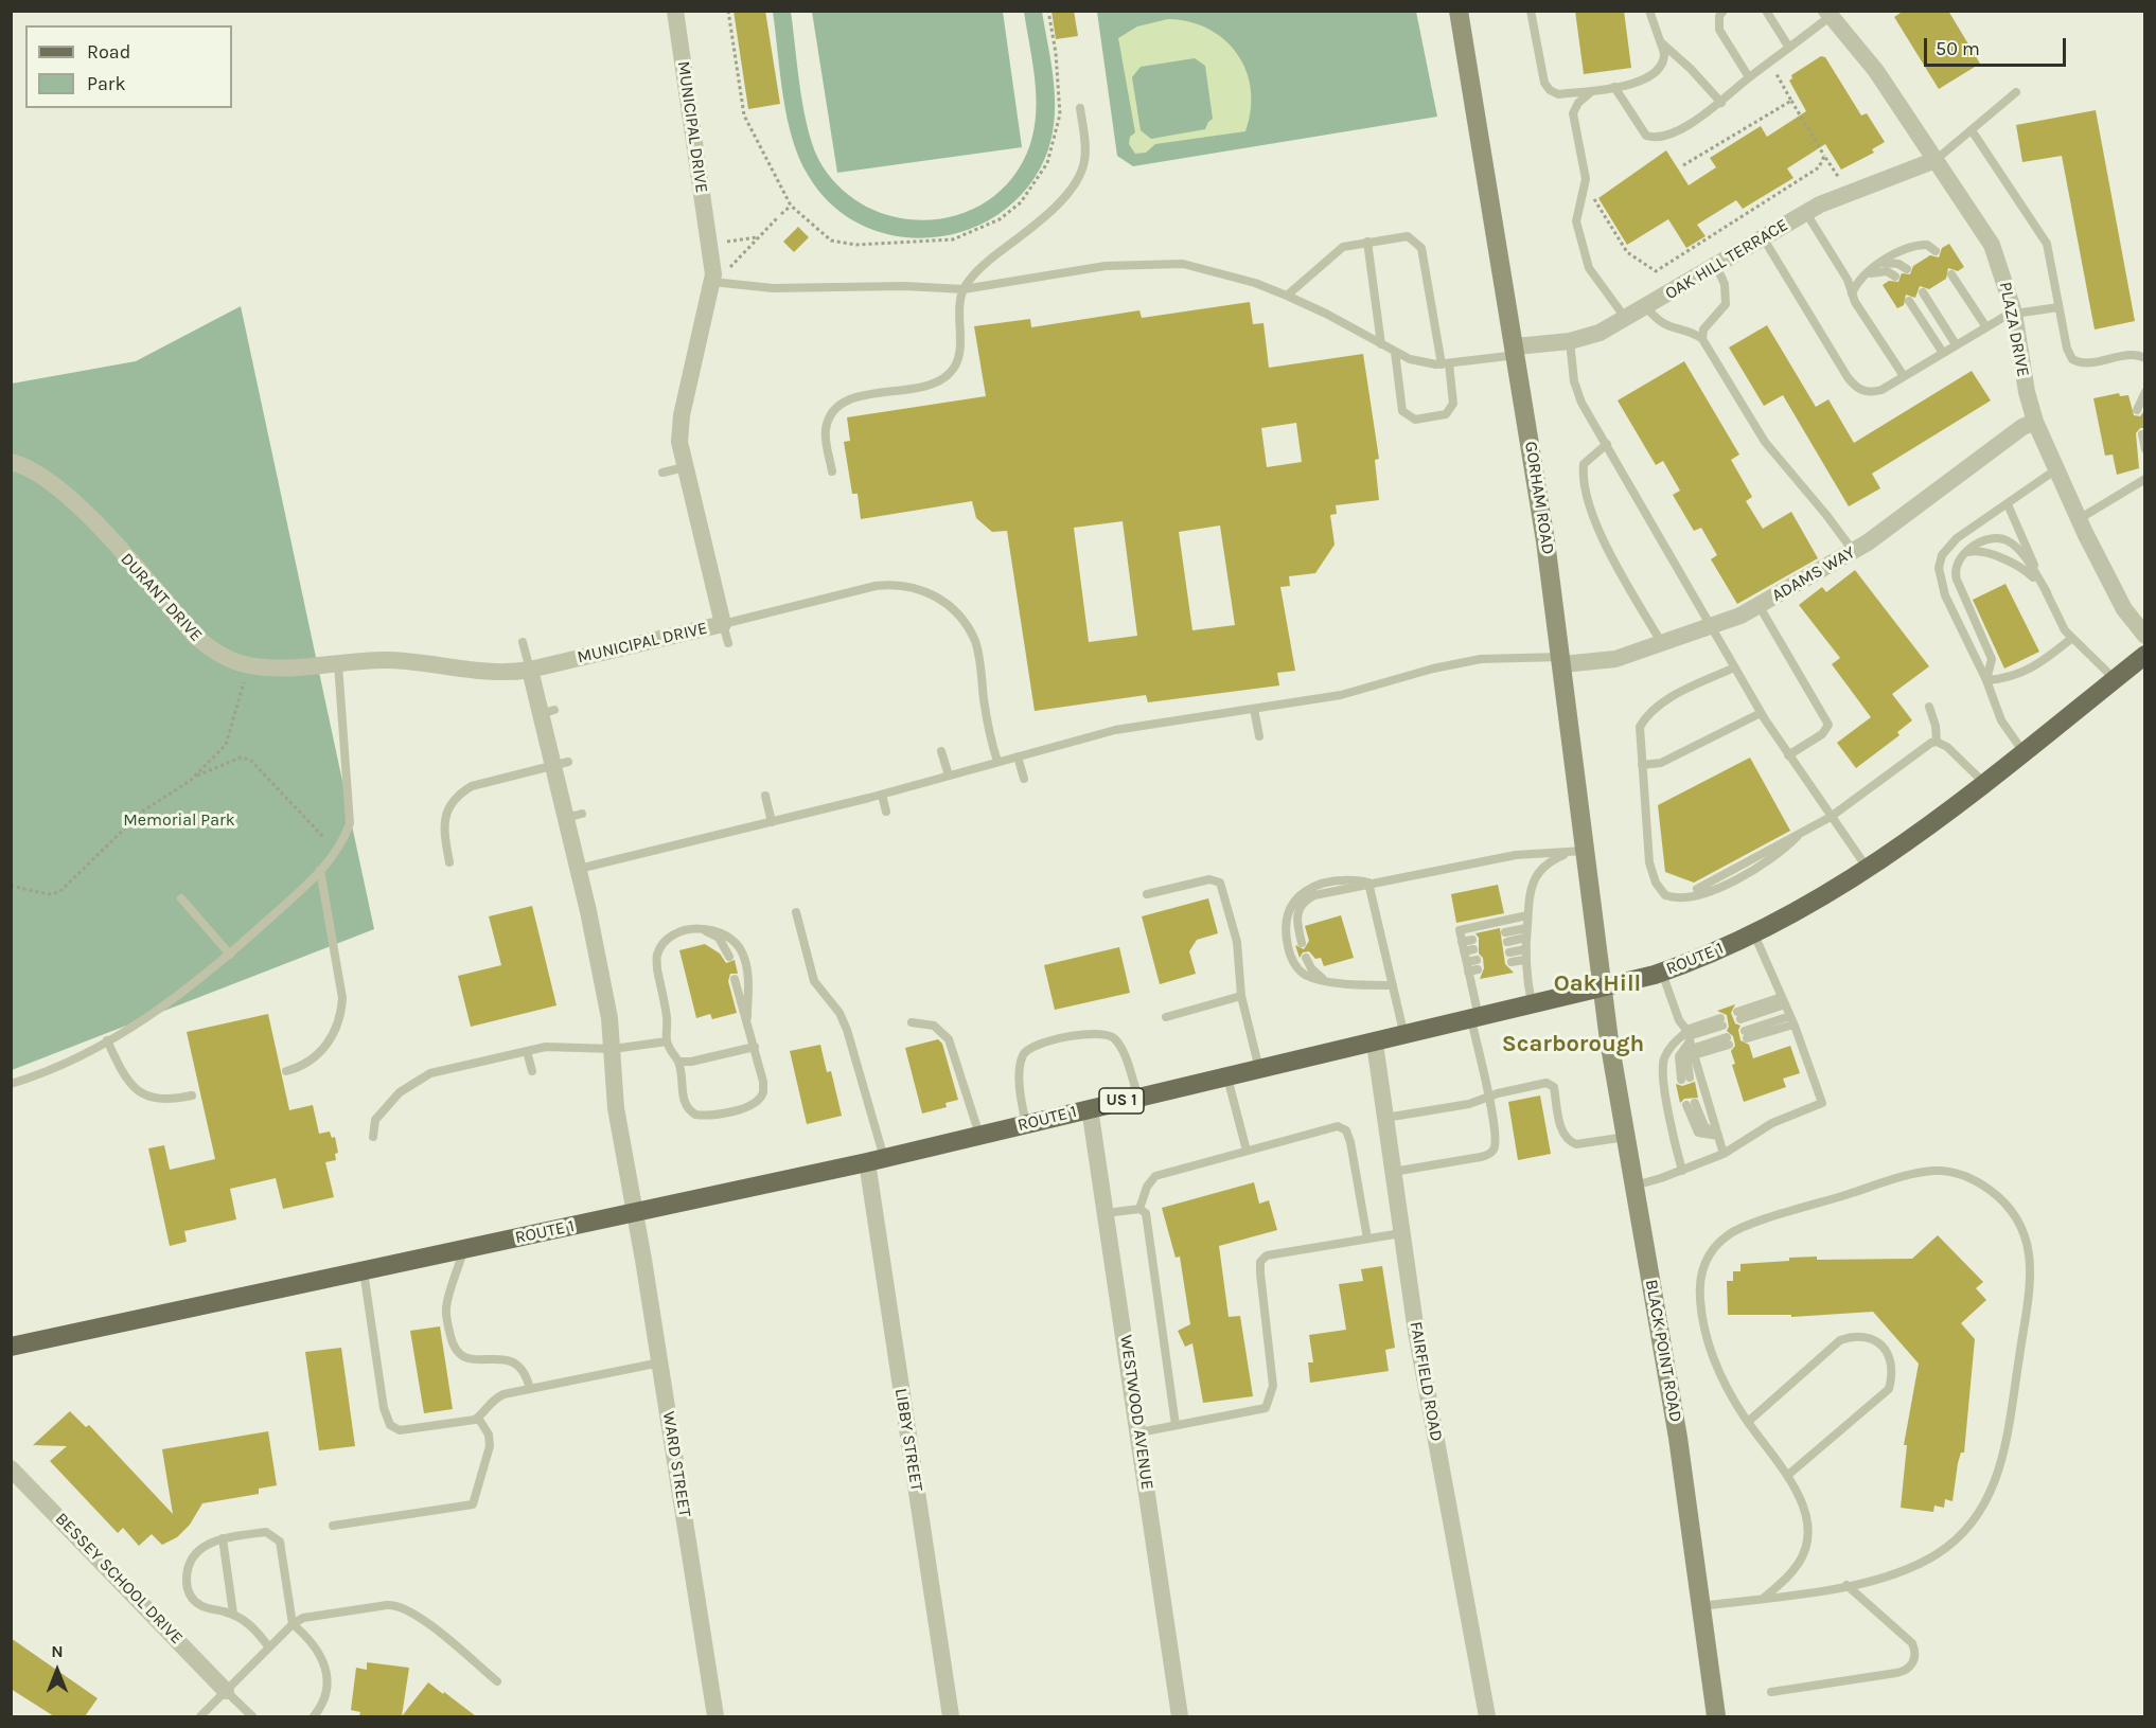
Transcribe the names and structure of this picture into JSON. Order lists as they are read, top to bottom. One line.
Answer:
{"streets":{"main road":["GORHAM ROAD","ROUTE 1","US 1","BLACK POINT ROAD"],"street":["MUNICIPAL DRIVE","OAK HILL TERRACE","PLAZA DRIVE","ADAMS WAY","DURANT DRIVE","FAIRFIELD ROAD","WESTWOOD AVENUE","LIBBY STREET","WARD STREET","BESSEY SCHOOL DRIVE"]},"crossings":[["MUNICIPAL DRIVE","DURANT DRIVE"],["OAK HILL TERRACE","PLAZA DRIVE"],["OAK HILL TERRACE","GORHAM ROAD"],["PLAZA DRIVE","ADAMS WAY"],["GORHAM ROAD","ADAMS WAY"],["GORHAM ROAD","ROUTE 1"],["GORHAM ROAD","BLACK POINT ROAD"],["ROUTE 1","BLACK POINT ROAD"],["ROUTE 1","FAIRFIELD ROAD"],["ROUTE 1","WESTWOOD AVENUE"],["ROUTE 1","LIBBY STREET"],["ROUTE 1","WARD STREET"]],"districts":["Oak Hill","Scarborough"],"parks":["Memorial Park"],"legend":["Road","Park"],"scale_bar":"50 m","north":"top"}
